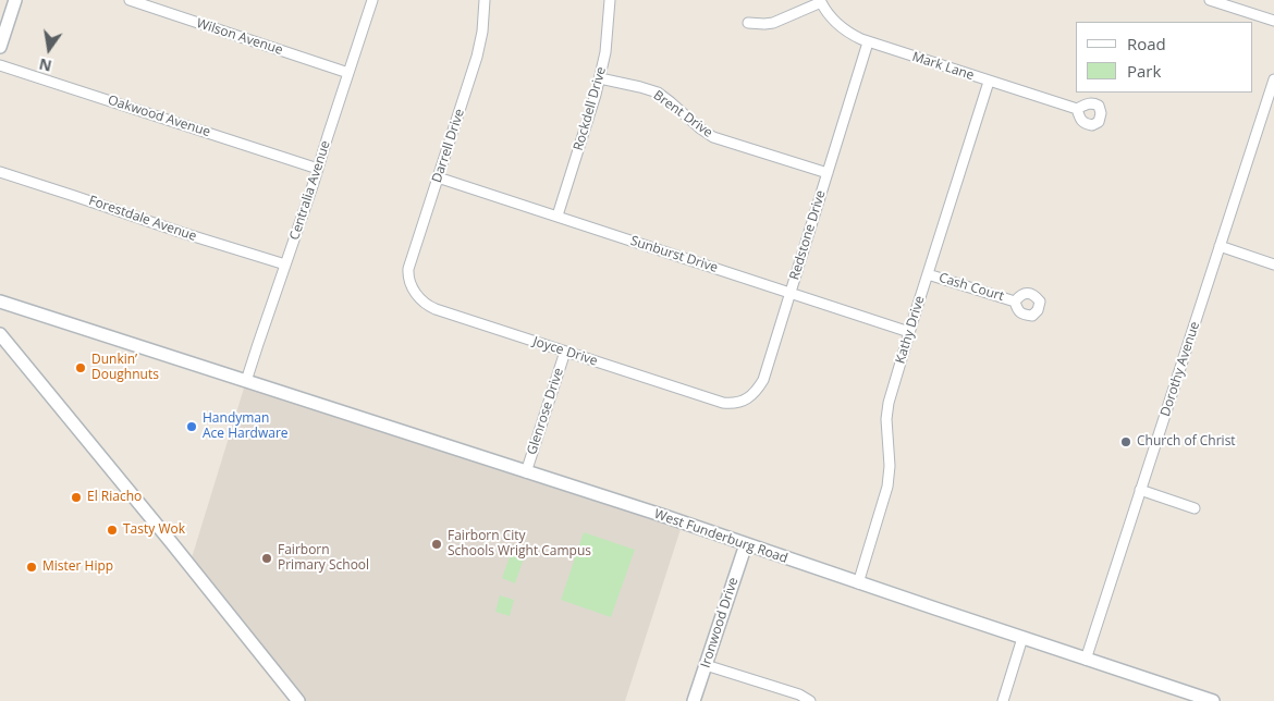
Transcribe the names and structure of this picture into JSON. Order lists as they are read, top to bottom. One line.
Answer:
{"streets":{"street":["Wilson Avenue","Mark Lane","Rockdell Drive","Brent Drive","Oakwood Avenue","Darrell Drive","Centralia Avenue","Forestdale Avenue","Redstone Drive","Sunburst Drive","Cash Court","Kathy Drive","Joyce Drive","Dorothy Avenue","Glenrose Drive","West Funderburg Road","Ironwood Drive"]},"crossings":[["Wilson Avenue","Centralia Avenue"],["Mark Lane","Redstone Drive"],["Mark Lane","Kathy Drive"],["Rockdell Drive","Brent Drive"],["Rockdell Drive","Sunburst Drive"],["Brent Drive","Redstone Drive"],["Oakwood Avenue","Centralia Avenue"],["Darrell Drive","Sunburst Drive"],["Darrell Drive","Joyce Drive"],["Centralia Avenue","Forestdale Avenue"],["Centralia Avenue","West Funderburg Road"],["Redstone Drive","Sunburst Drive"],["Redstone Drive","Joyce Drive"],["Sunburst Drive","Kathy Drive"],["Cash Court","Kathy Drive"],["Kathy Drive","West Funderburg Road"],["Joyce Drive","Glenrose Drive"],["Dorothy Avenue","West Funderburg Road"],["Glenrose Drive","West Funderburg Road"],["West Funderburg Road","Ironwood Drive"]],"places":["Dunkin’ Doughnuts","Handyman Ace Hardware","Church of Christ","El Riacho","Tasty Wok","Fairborn City Schools Wright Campus","Fairborn Primary School","Mister Hipp"],"legend":["Road","Park"],"north":"bottom"}
